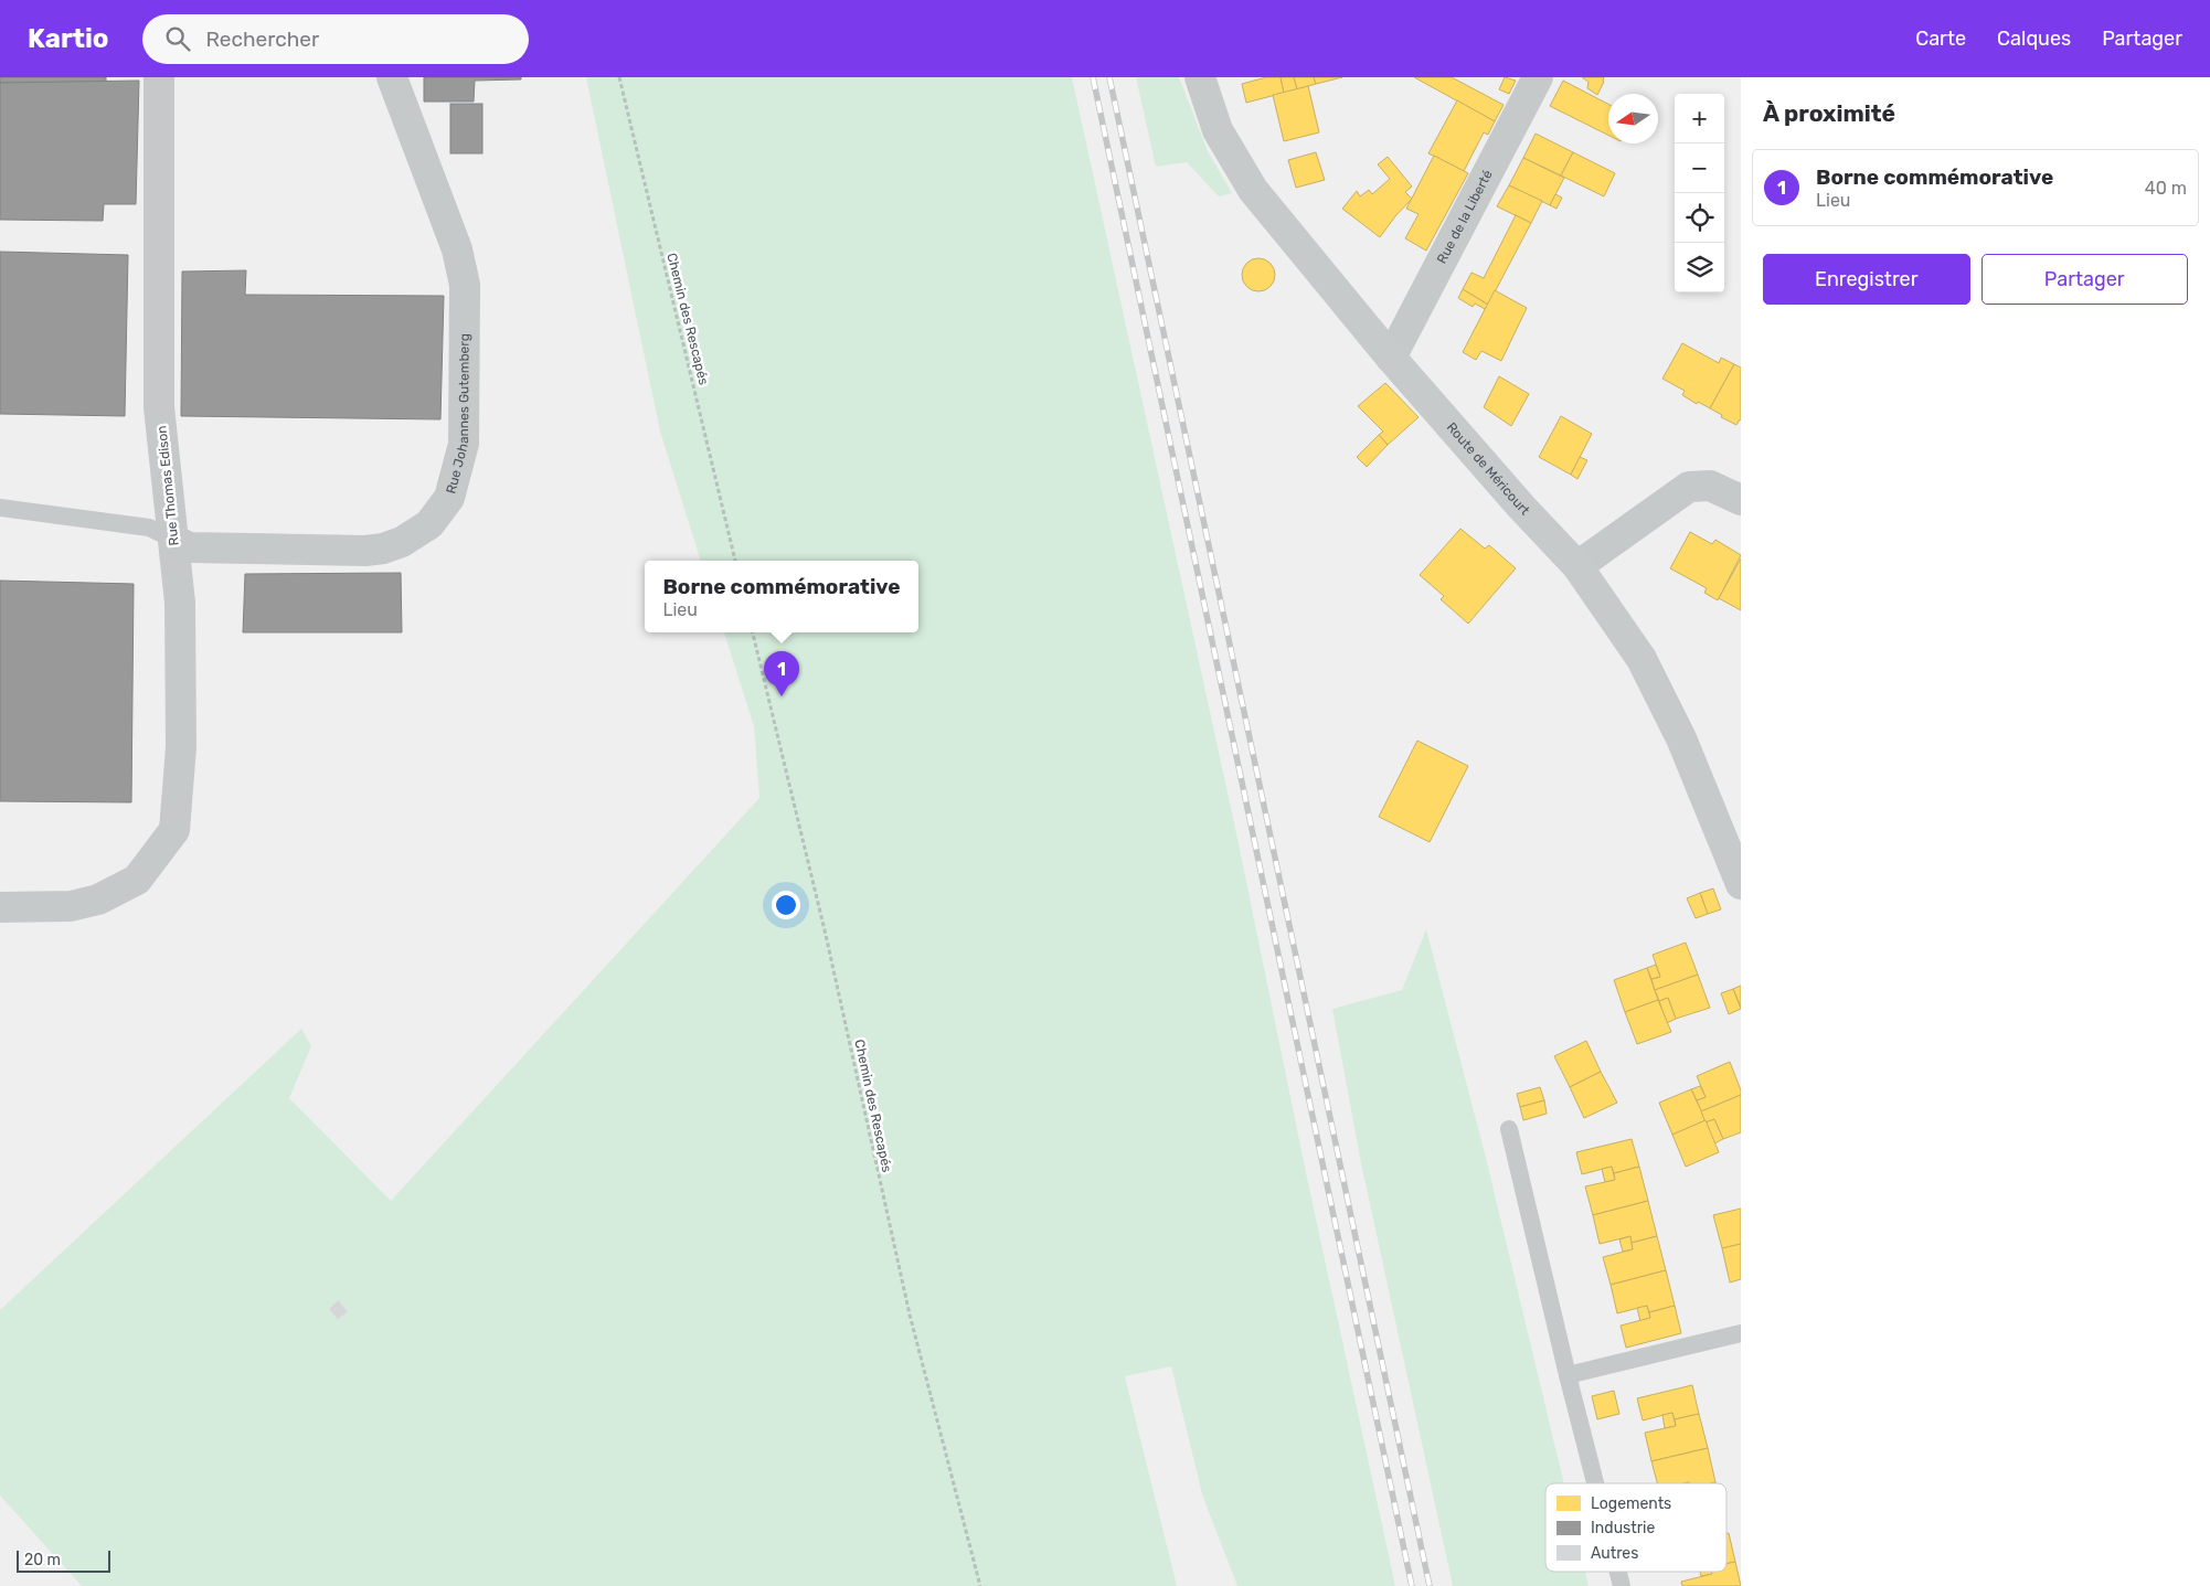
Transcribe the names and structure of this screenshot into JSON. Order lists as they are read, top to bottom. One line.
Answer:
{"streets":{"street":["Rue de la Liberté","Rue Johannes Gutemberg","Route de Méricourt","Rue Thomas Edison"],"path":["Chemin des Rescapés"]},"crossings":[["Rue de la Liberté","Route de Méricourt"],["Rue Johannes Gutemberg","Rue Thomas Edison"]],"legend":["Logements","Industrie","Autres"],"scale_bar":"20 m","north":"left","page":{"header":"Kartio","search":"Rechercher","nav":["Carte","Calques","Partager"],"heading":"À proximité","map_buttons":["+","−"],"list":[{"mark":"1","name":"Borne commémorative","note":"Lieu","value":"40 m"}],"buttons":["Enregistrer","Partager"],"popup":["Borne commémorative","Lieu"],"pins":"1","scale":"20 m"}}
